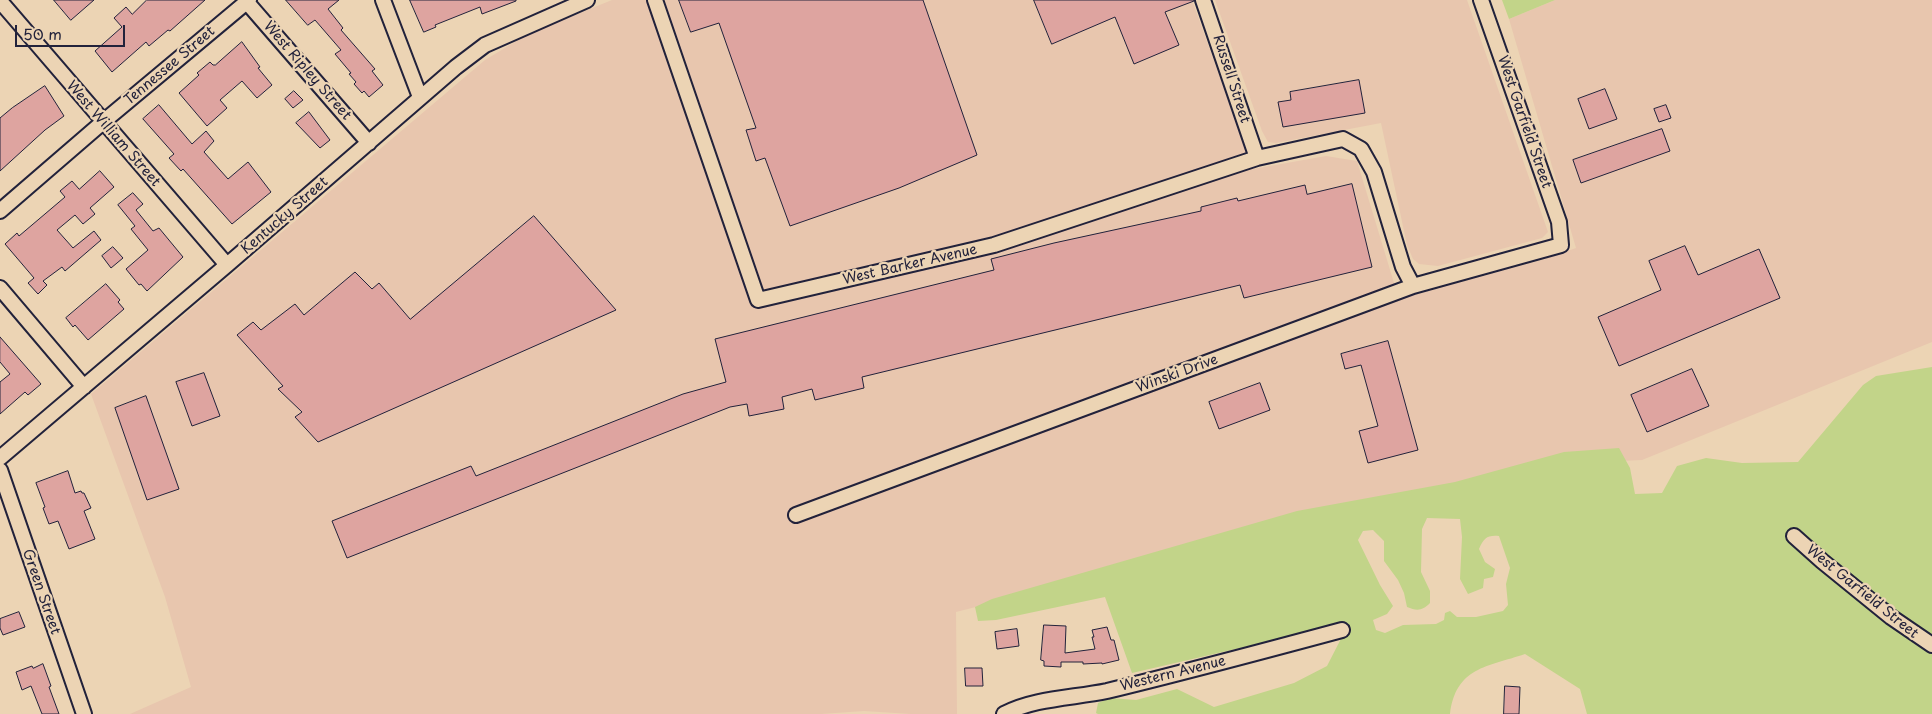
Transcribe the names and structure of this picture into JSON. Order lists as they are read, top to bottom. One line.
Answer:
{"streets":{"street":["Tennessee Street","West Ripley Street","Russell Street","West Garfield Street","West William Street","Kentucky Street","West Barker Avenue","Winski Drive","Green Street","Western Avenue"]},"crossings":[["Tennessee Street","West Ripley Street"],["Tennessee Street","West William Street"],["West Ripley Street","Kentucky Street"],["Russell Street","West Barker Avenue"],["West Garfield Street","Winski Drive"],["West William Street","Kentucky Street"],["West Barker Avenue","Winski Drive"]],"scale_bar":"50 m"}
